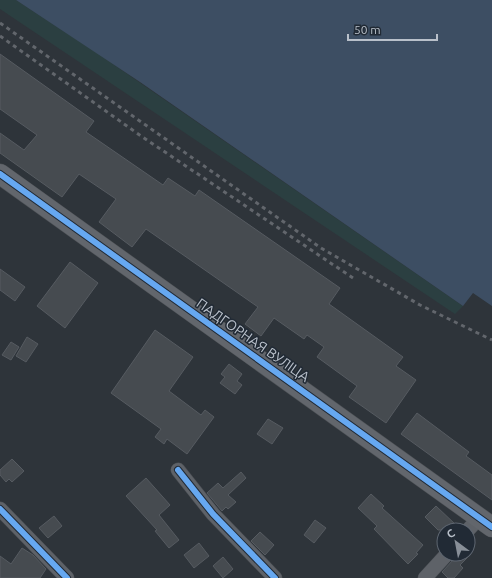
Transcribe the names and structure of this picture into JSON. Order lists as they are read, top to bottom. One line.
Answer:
{"streets":{"street":["ПАДГОРНАЯ ВУЛІЦА"]},"scale_bar":"50 m","north":"top left"}
